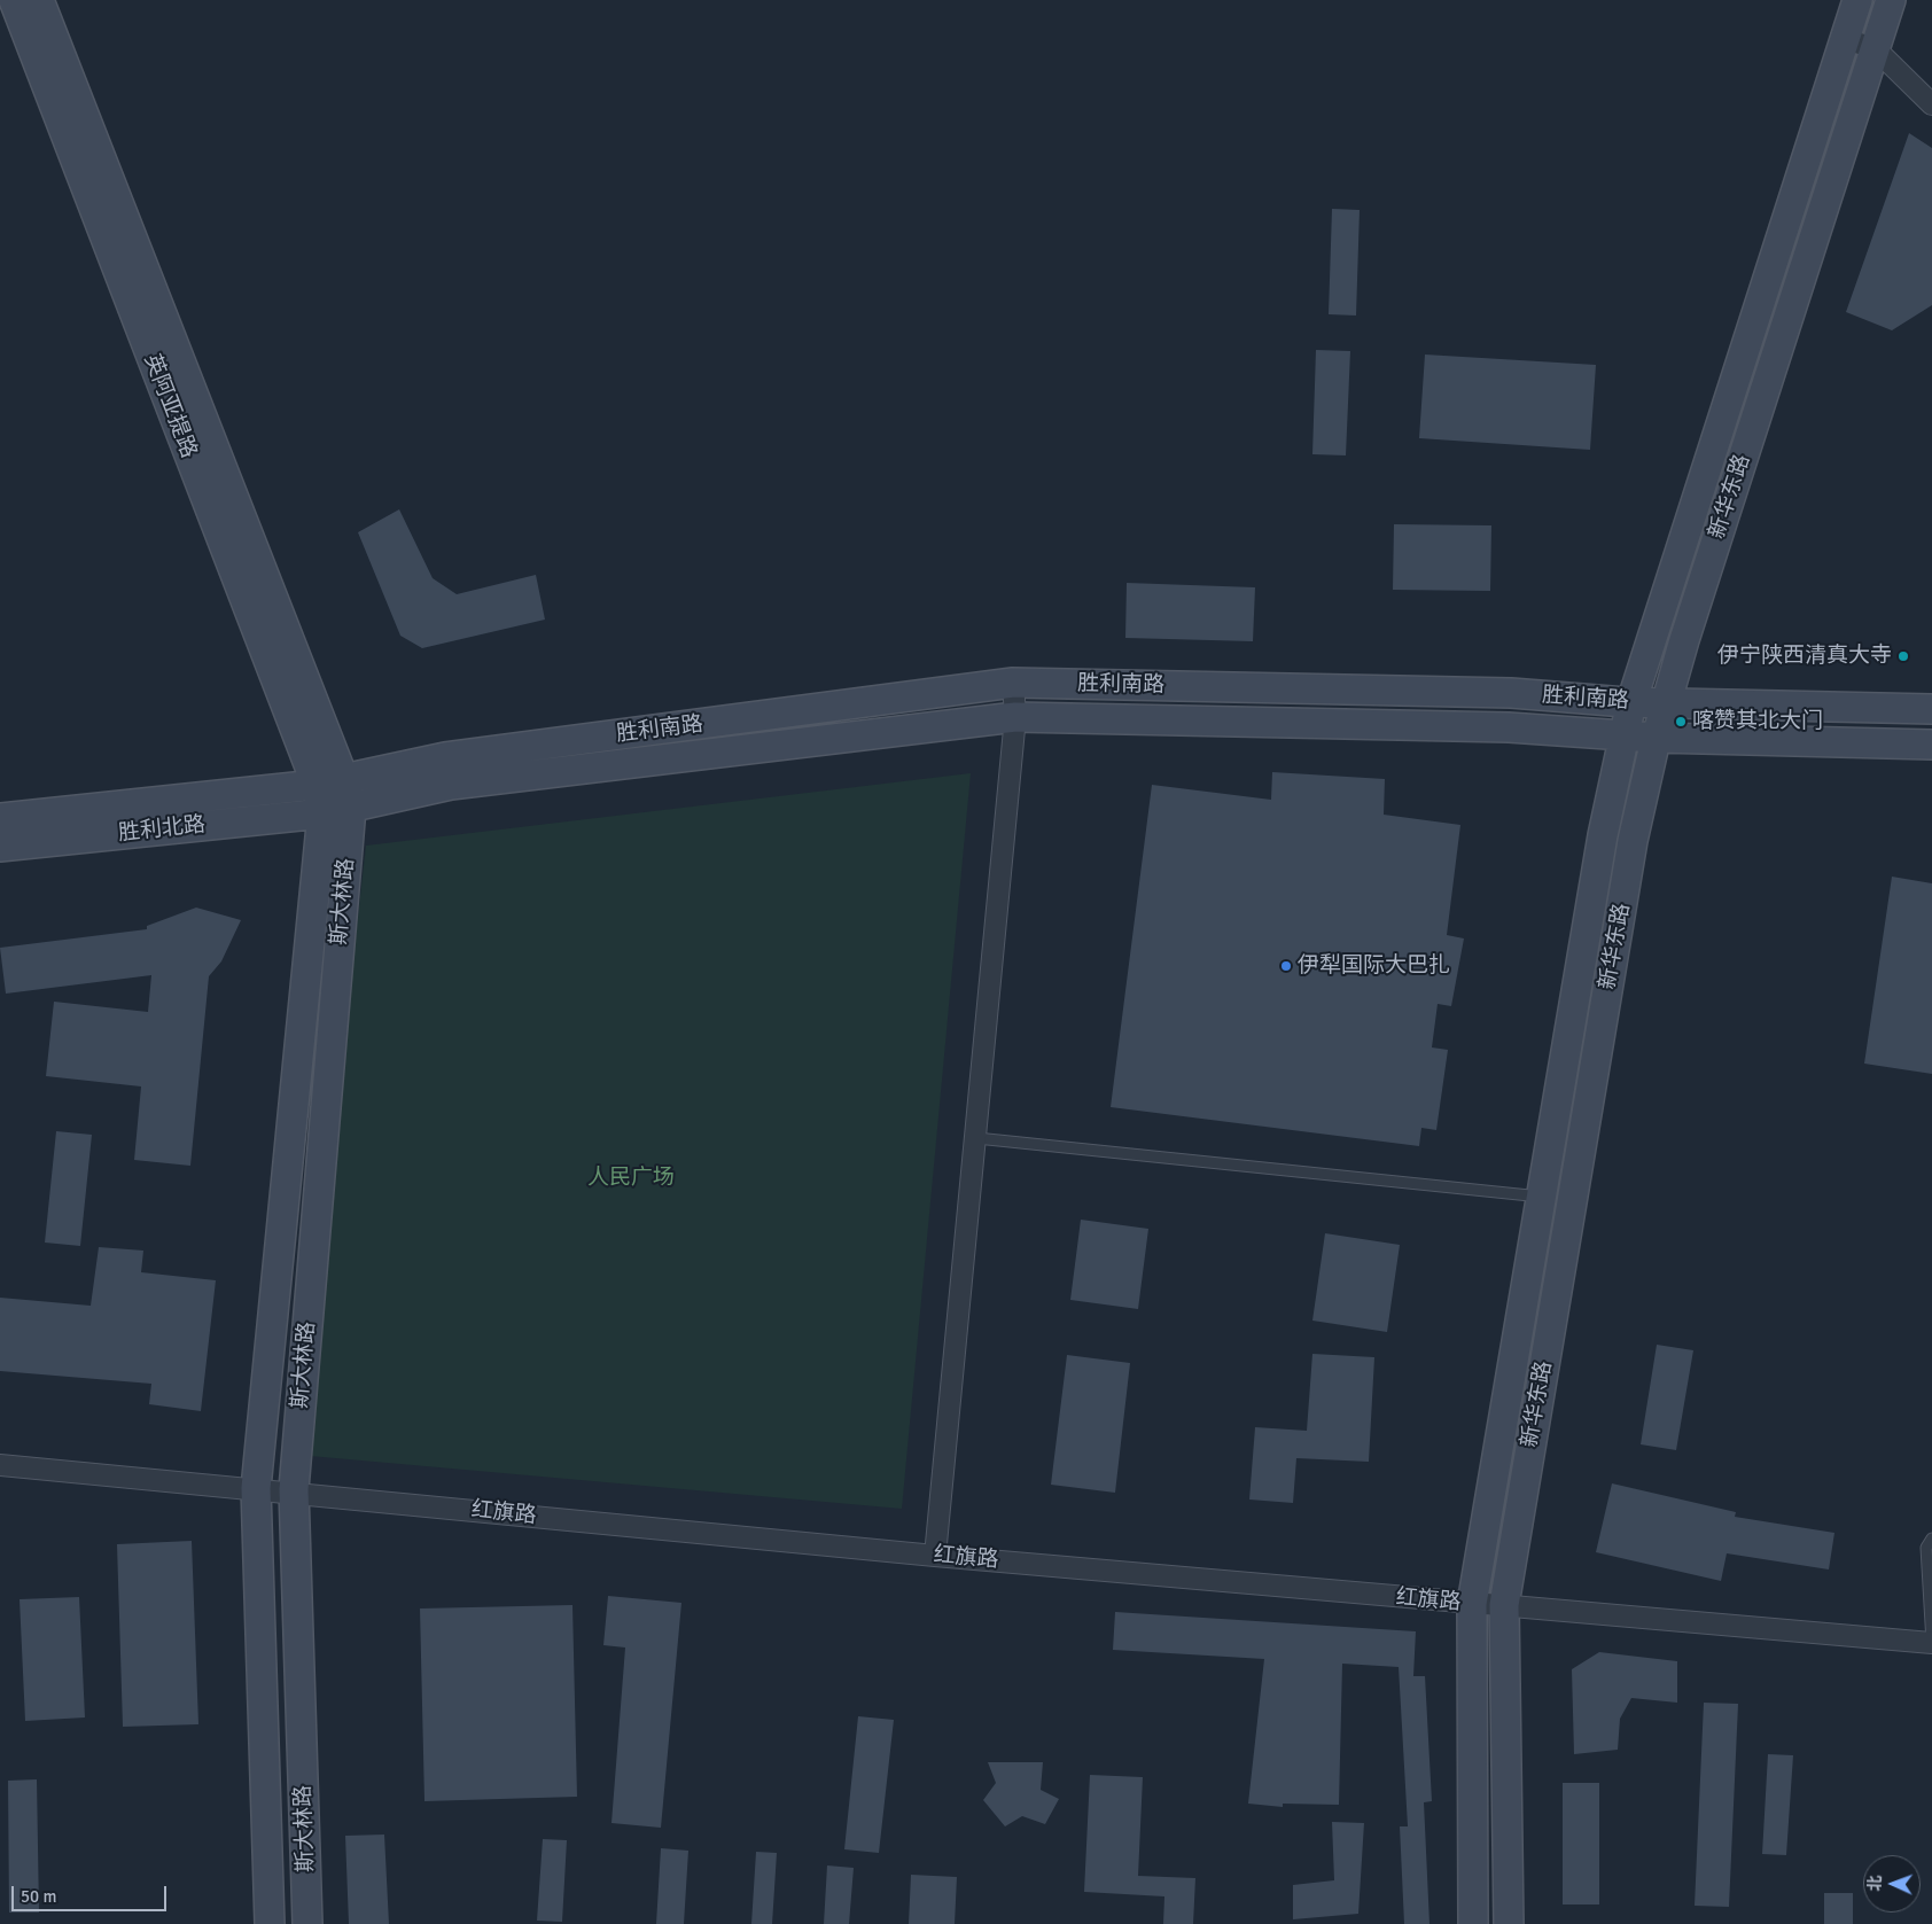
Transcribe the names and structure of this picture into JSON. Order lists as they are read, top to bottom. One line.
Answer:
{"streets":{"main road":["英阿亚提路","新华东路","胜利南路","胜利北路","斯大林路"],"street":["红旗路"]},"crossings":[["英阿亚提路","胜利南路"],["英阿亚提路","胜利北路"],["英阿亚提路","斯大林路"],["新华东路","胜利南路"],["新华东路","红旗路"],["胜利南路","胜利北路"],["胜利南路","斯大林路"],["胜利北路","斯大林路"],["斯大林路","红旗路"]],"parks":["人民广场"],"places":["伊宁陕西清真大寺","喀赞其北大门","伊犁国际大巴扎"],"scale_bar":"50 m","north":"left"}
